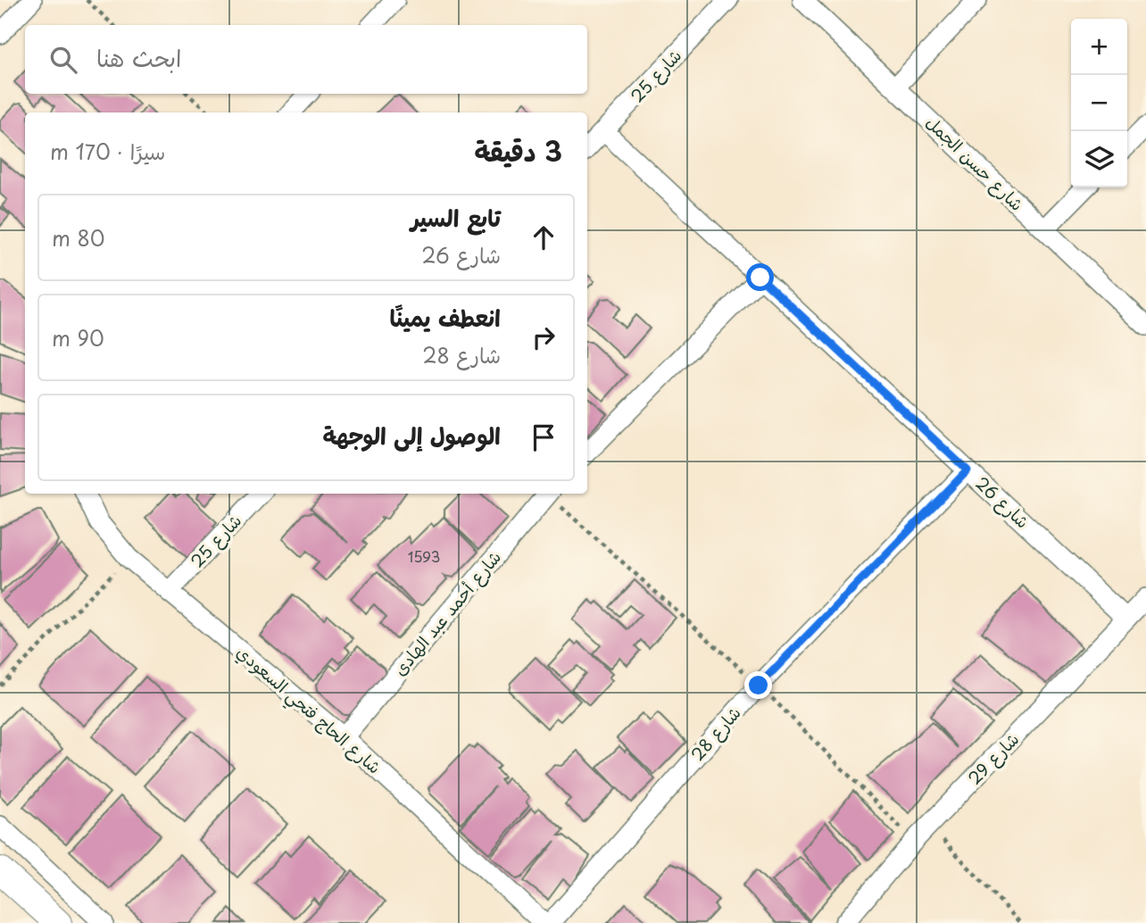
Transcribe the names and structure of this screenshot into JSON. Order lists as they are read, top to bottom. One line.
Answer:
{"streets":{"street":["شارع 25","شارع حسن الجمل","شارع 26","شارع أحمد عبد الهادى","شارع الحاج فتحي السعودي","شارع 28","شارع 29"]},"crossings":[["شارع 25","شارع 26"],["شارع 25","شارع الحاج فتحي السعودي"],["شارع 26","شارع 28"],["شارع 26","شارع 29"],["شارع أحمد عبد الهادى","شارع الحاج فتحي السعودي"]],"house_numbers":["1593"],"page":{"map_buttons":["+","−"],"search":"ابحث هنا","heading":["3 دقيقة","سيرًا · 170 m"],"list":[["تابع السير","شارع 26","80 m"],["انعطف يمينًا","شارع 28","90 m"],"الوصول إلى الوجهة"]}}
